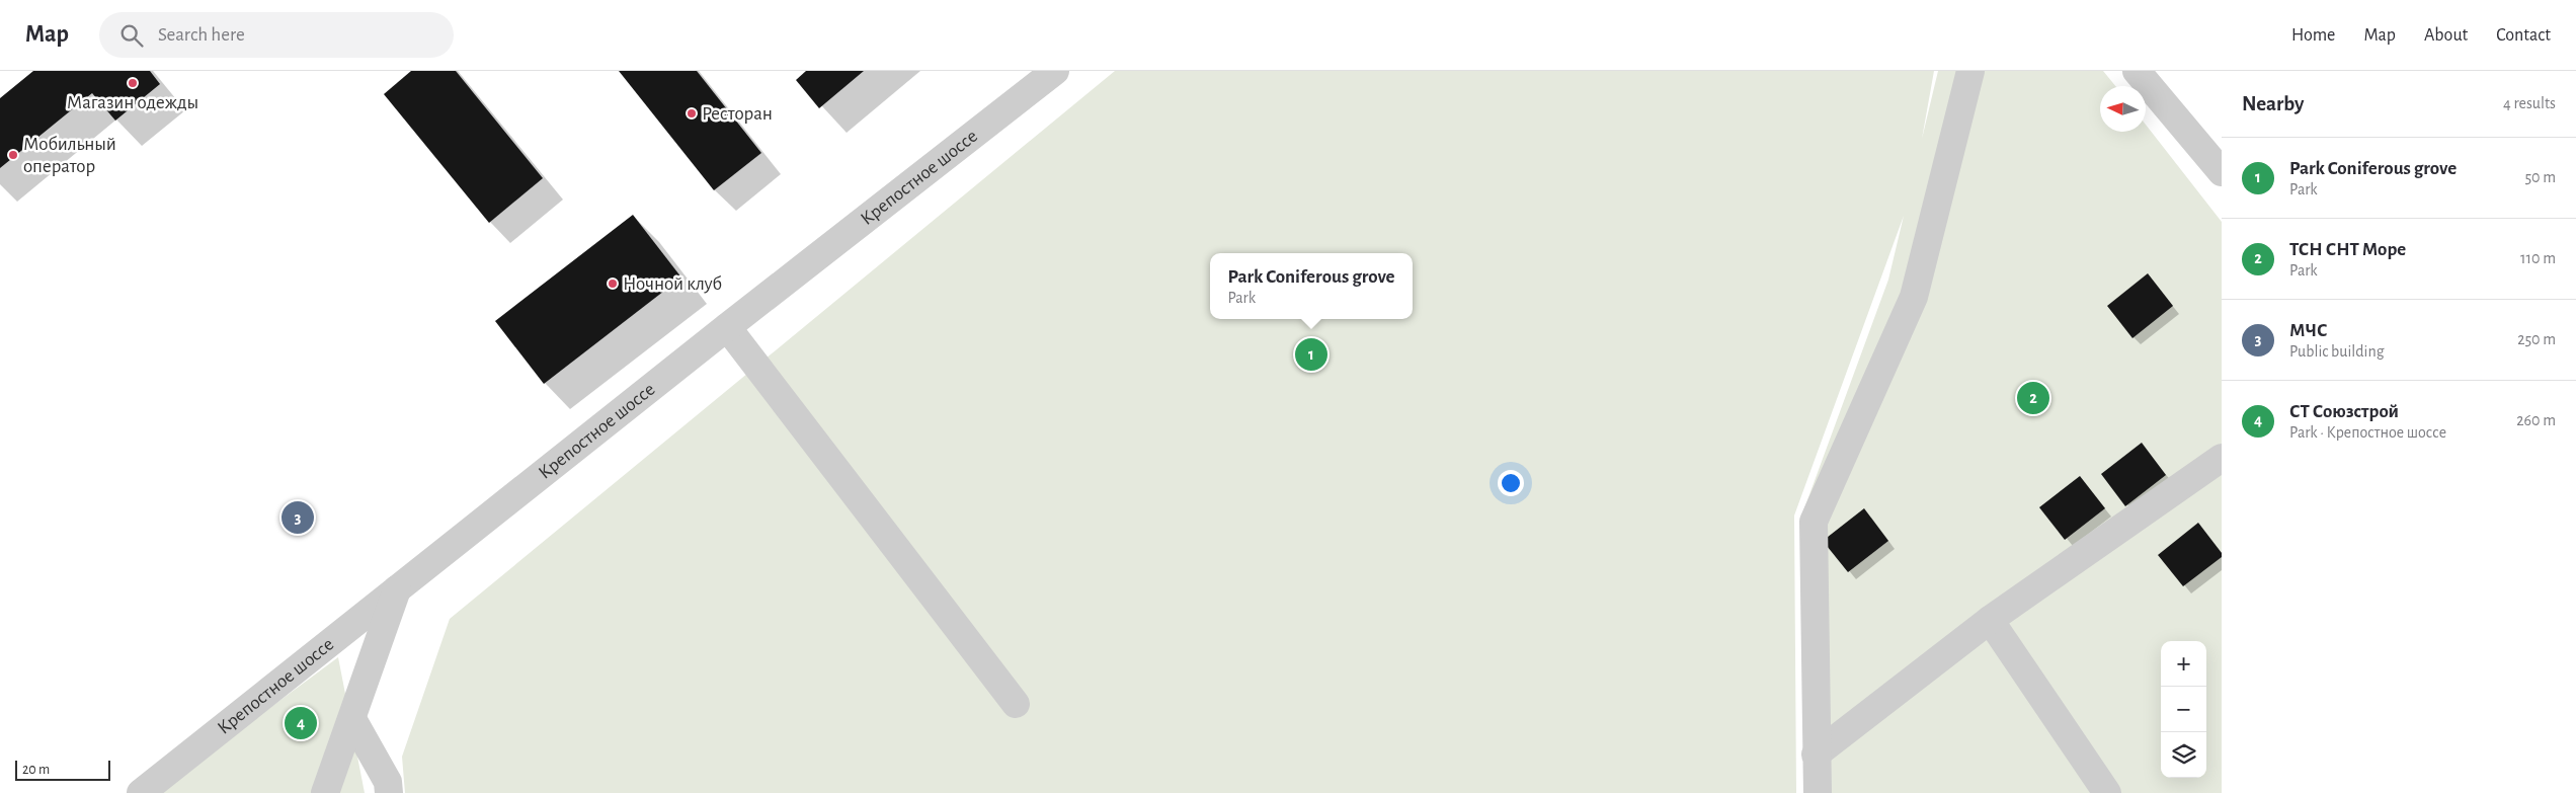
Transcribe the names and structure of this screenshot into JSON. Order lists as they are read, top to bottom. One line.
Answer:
{"streets":{"street":["Крепостное шоссе"]},"places":["Магазин одежды","Ресторан","Мобильный оператор","Ночной клуб"],"scale_bar":"20 m","north":"left","page":{"header":"Map","search":"Search here","nav":["Home","Map","About","Contact"],"heading":["Nearby","4 results"],"list":[{"mark":"1","name":"Park Coniferous grove","note":"Park","value":"50 m"},{"mark":"2","name":"ТСН СНТ Море","note":"Park","value":"110 m"},{"mark":"3","name":"МЧС","note":"Public building","value":"250 m"},{"mark":"4","name":"СТ Союзстрой","note":"Park · Крепостное шоссе","value":"260 m"}],"popup":["Park Coniferous grove","Park"],"pins":["1","2","3","4"],"map_buttons":["+","−"],"scale":"20 m"}}
